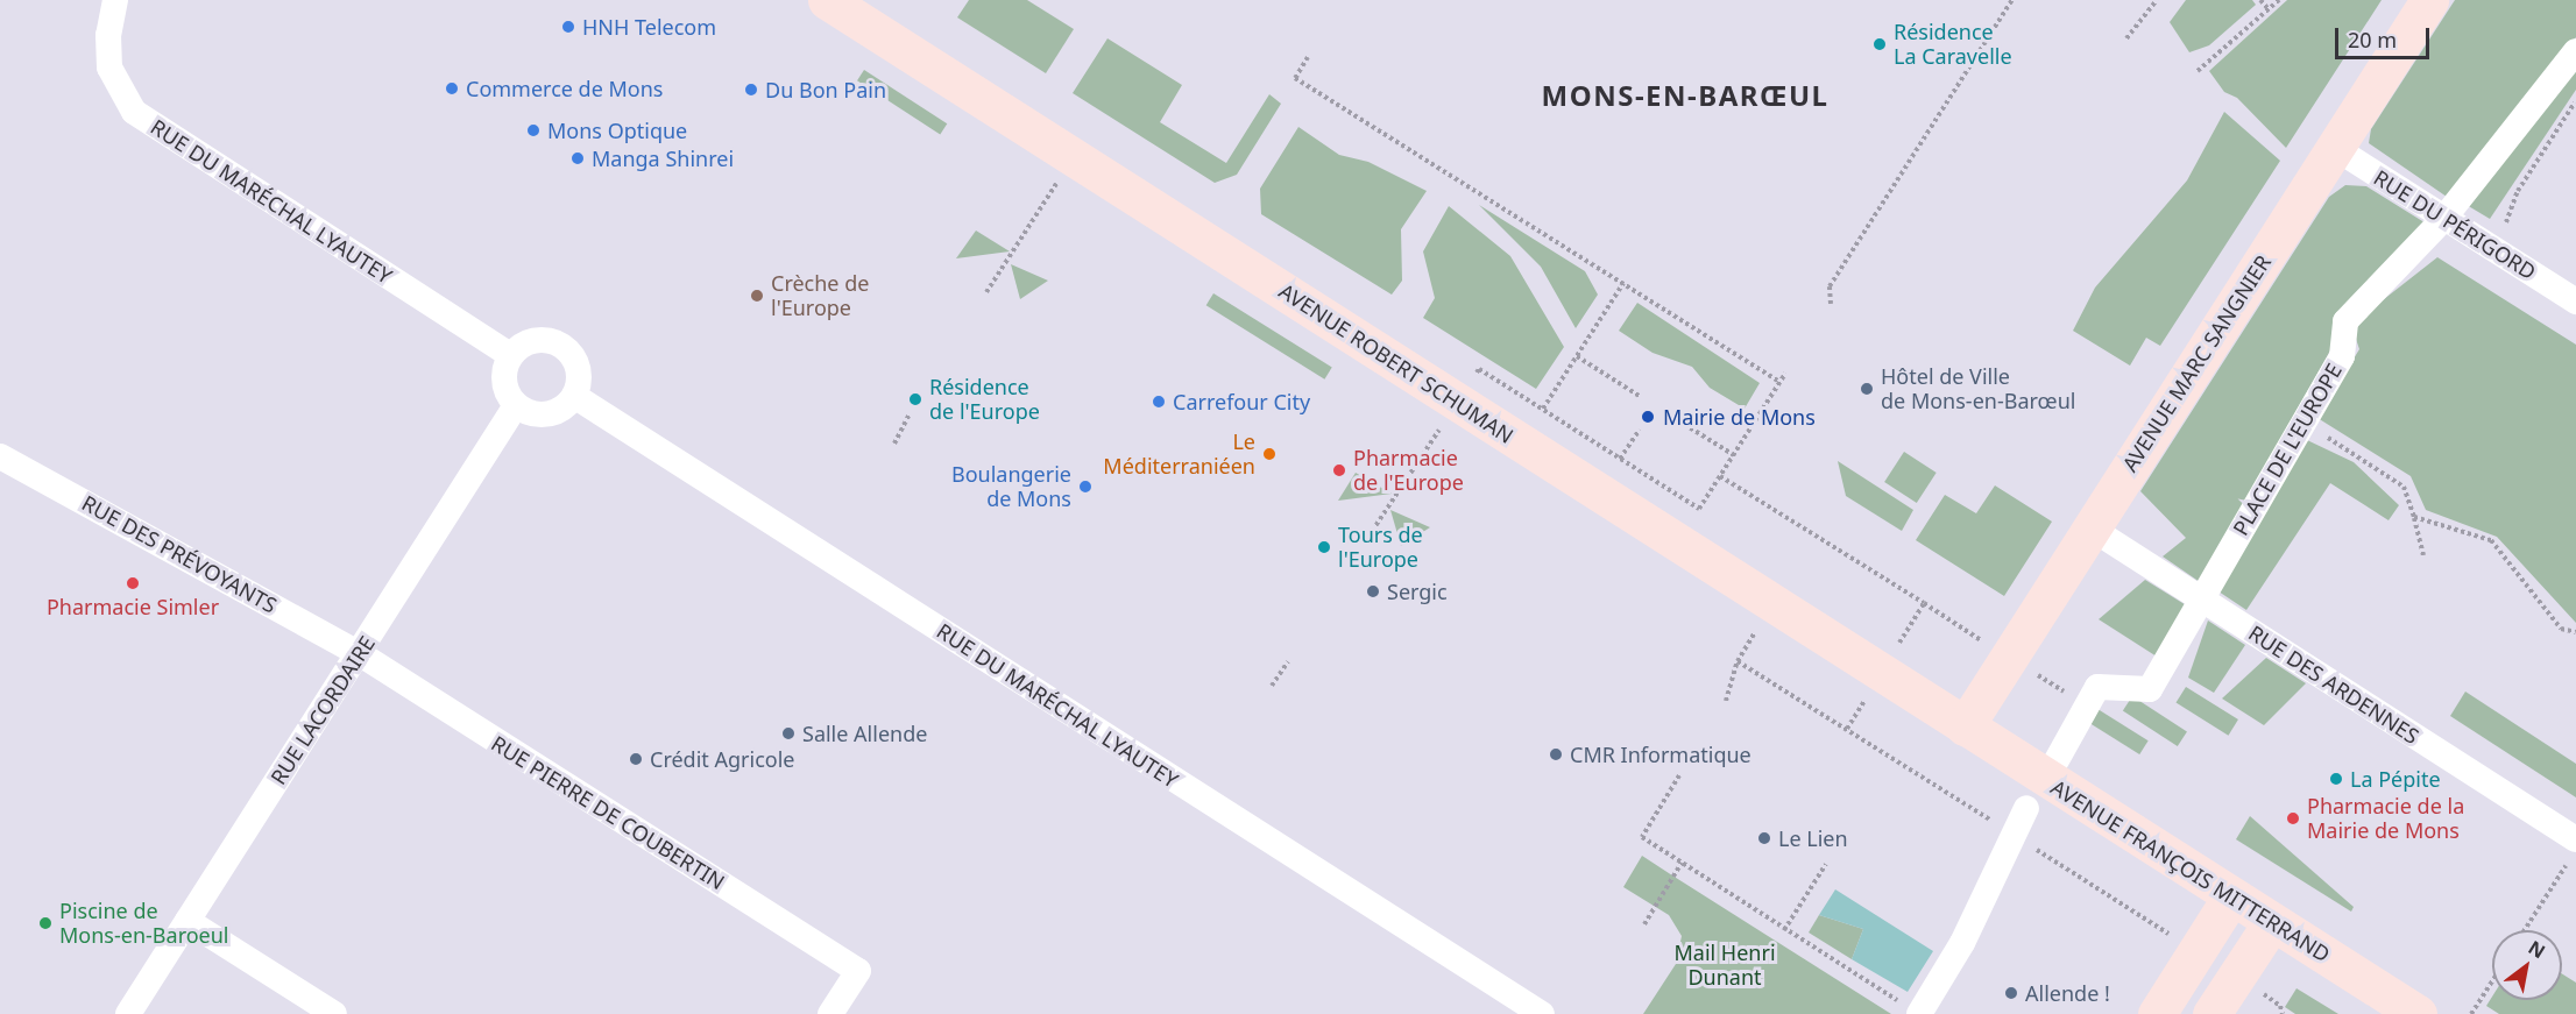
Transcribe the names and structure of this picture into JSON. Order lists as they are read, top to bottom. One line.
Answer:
{"streets":{"main road":["AVENUE ROBERT SCHUMAN","AVENUE MARC SANGNIER","AVENUE FRANÇOIS MITTERRAND"],"street":["RUE DU MARÉCHAL LYAUTEY","RUE DU PÉRIGORD","PLACE DE L'EUROPE","RUE DES PRÉVOYANTS","RUE DES ARDENNES","RUE LACORDAIRE","RUE PIERRE DE COUBERTIN"]},"crossings":[["RUE DU MARÉCHAL LYAUTEY","RUE LACORDAIRE"],["RUE DU PÉRIGORD","AVENUE MARC SANGNIER"],["RUE DU PÉRIGORD","PLACE DE L'EUROPE"],["AVENUE ROBERT SCHUMAN","AVENUE MARC SANGNIER"],["AVENUE ROBERT SCHUMAN","AVENUE FRANÇOIS MITTERRAND"],["AVENUE MARC SANGNIER","RUE DES ARDENNES"],["AVENUE MARC SANGNIER","AVENUE FRANÇOIS MITTERRAND"],["PLACE DE L'EUROPE","RUE DES ARDENNES"],["RUE DES PRÉVOYANTS","RUE LACORDAIRE"],["RUE DES PRÉVOYANTS","RUE PIERRE DE COUBERTIN"],["RUE LACORDAIRE","RUE PIERRE DE COUBERTIN"]],"districts":["MONS-EN-BARŒUL"],"parks":["Mail Henri Dunant"],"places":["HNH Telecom","Résidence La Caravelle","Commerce de Mons","Du Bon Pain","Mons Optique","Manga Shinrei","Crèche de l'Europe","Hôtel de Ville de Mons-en-Barœul","Résidence de l'Europe","Carrefour City","Mairie de Mons","Le Méditerraniéen","Pharmacie de l'Europe","Boulangerie de Mons","Tours de l'Europe","Pharmacie Simler","Sergic","Salle Allende","CMR Informatique","Crédit Agricole","La Pépite","Pharmacie de la Mairie de Mons","Le Lien","Piscine de Mons-en-Baroeul","Allende !"],"scale_bar":"20 m","north":"top right"}
